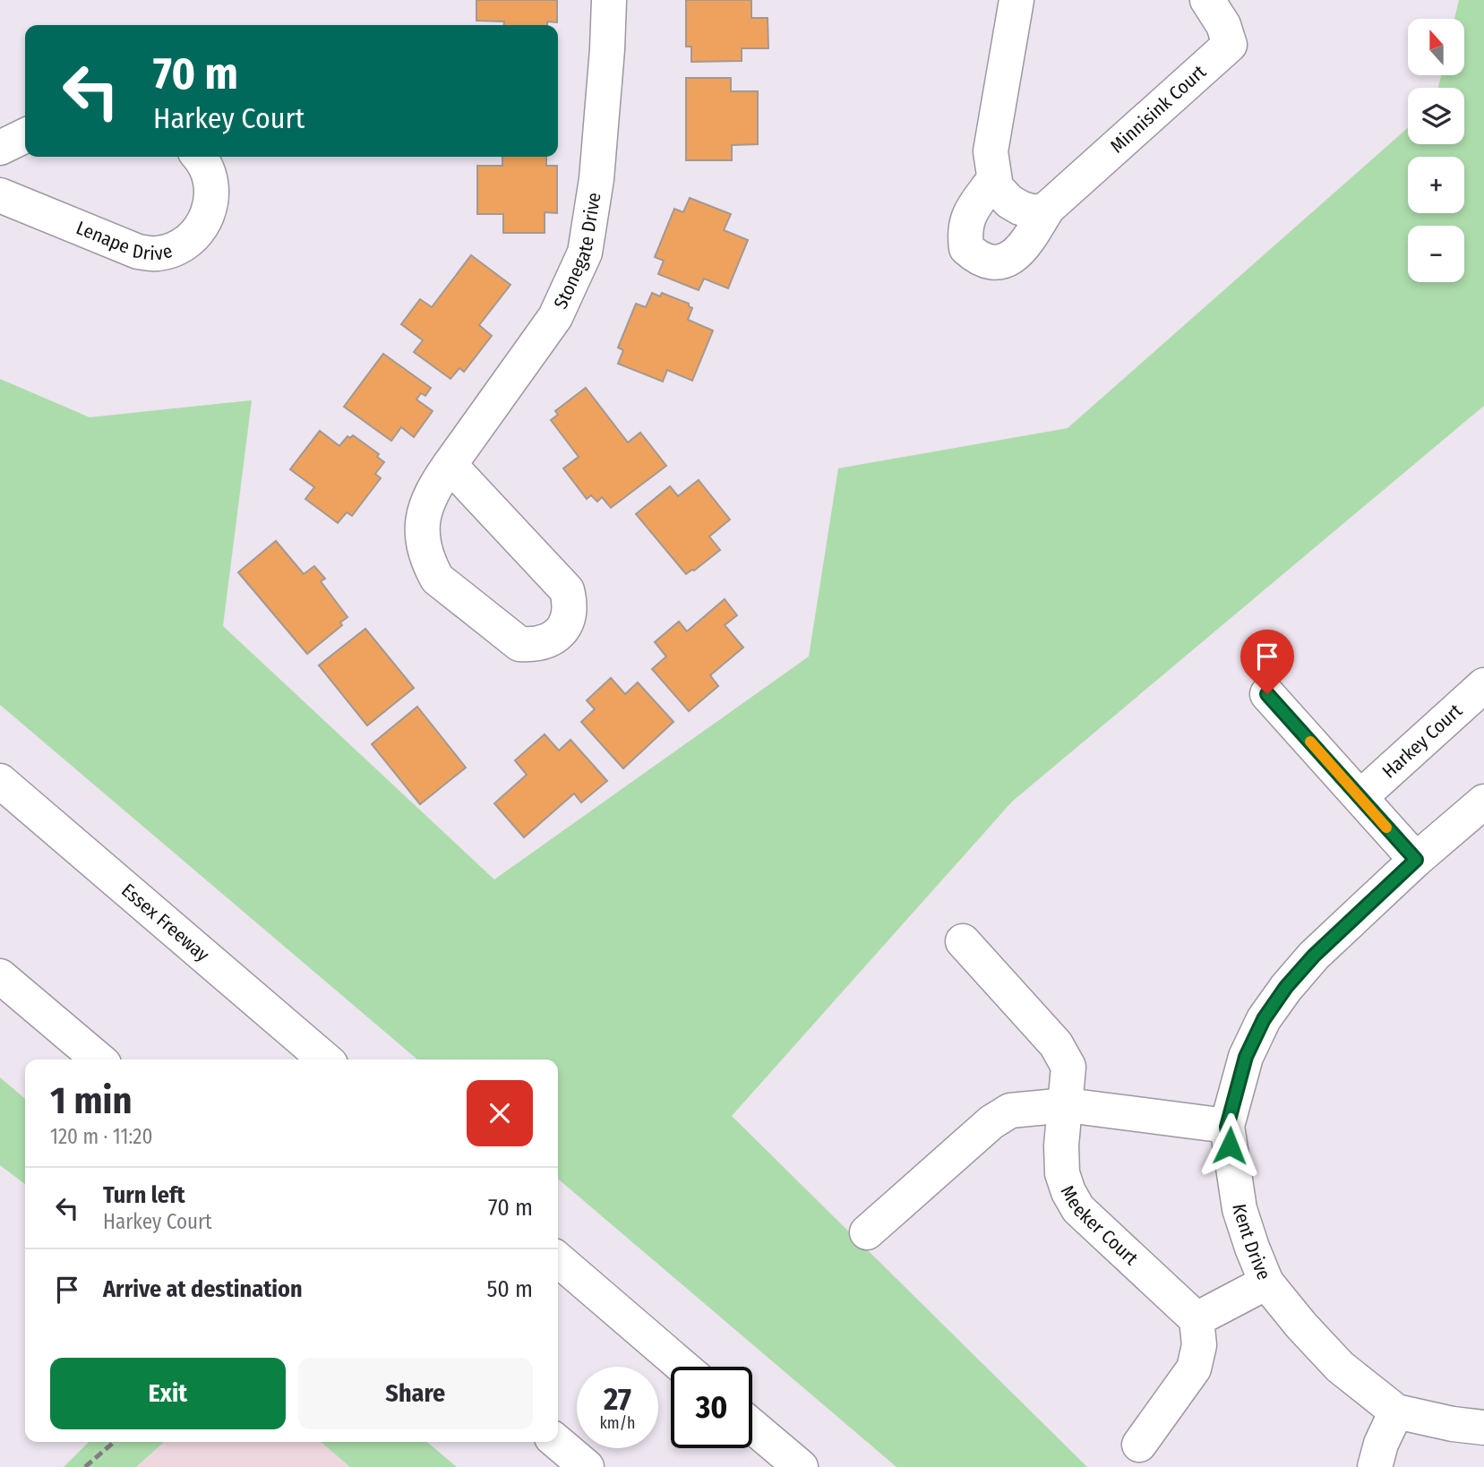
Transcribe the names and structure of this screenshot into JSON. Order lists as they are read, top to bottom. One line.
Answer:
{"streets":{"main road":["Minnisink Court","Lenape Drive","Stonegate Drive","Harkey Court","Essex Freeway","Meeker Court","Kent Drive"]},"north":"top","page":{"map_buttons":["+","−"],"turn":["70 m","Harkey Court"],"heading":["1 min","120 m · 11:20"],"list":[{"name":"Turn left","note":"Harkey Court","value":"70 m"},{"name":"Arrive at destination","value":"50 m"}],"buttons":["Exit","Share"],"speed":"27 km/h","limit":"30"}}
